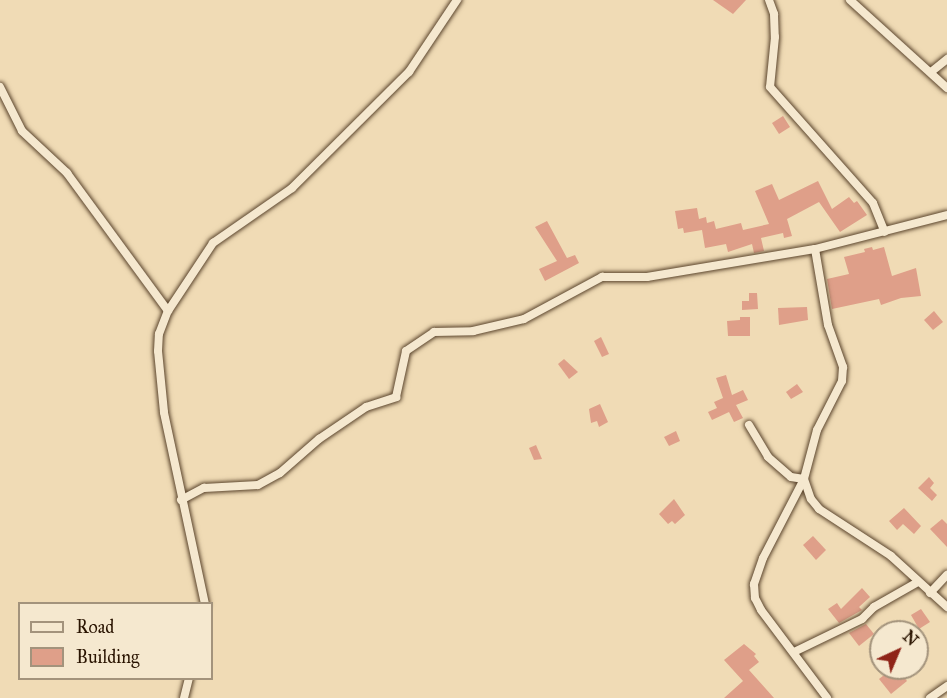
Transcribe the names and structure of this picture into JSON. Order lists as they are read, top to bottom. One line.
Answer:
{"legend":["Road","Building"],"north":"top right"}
